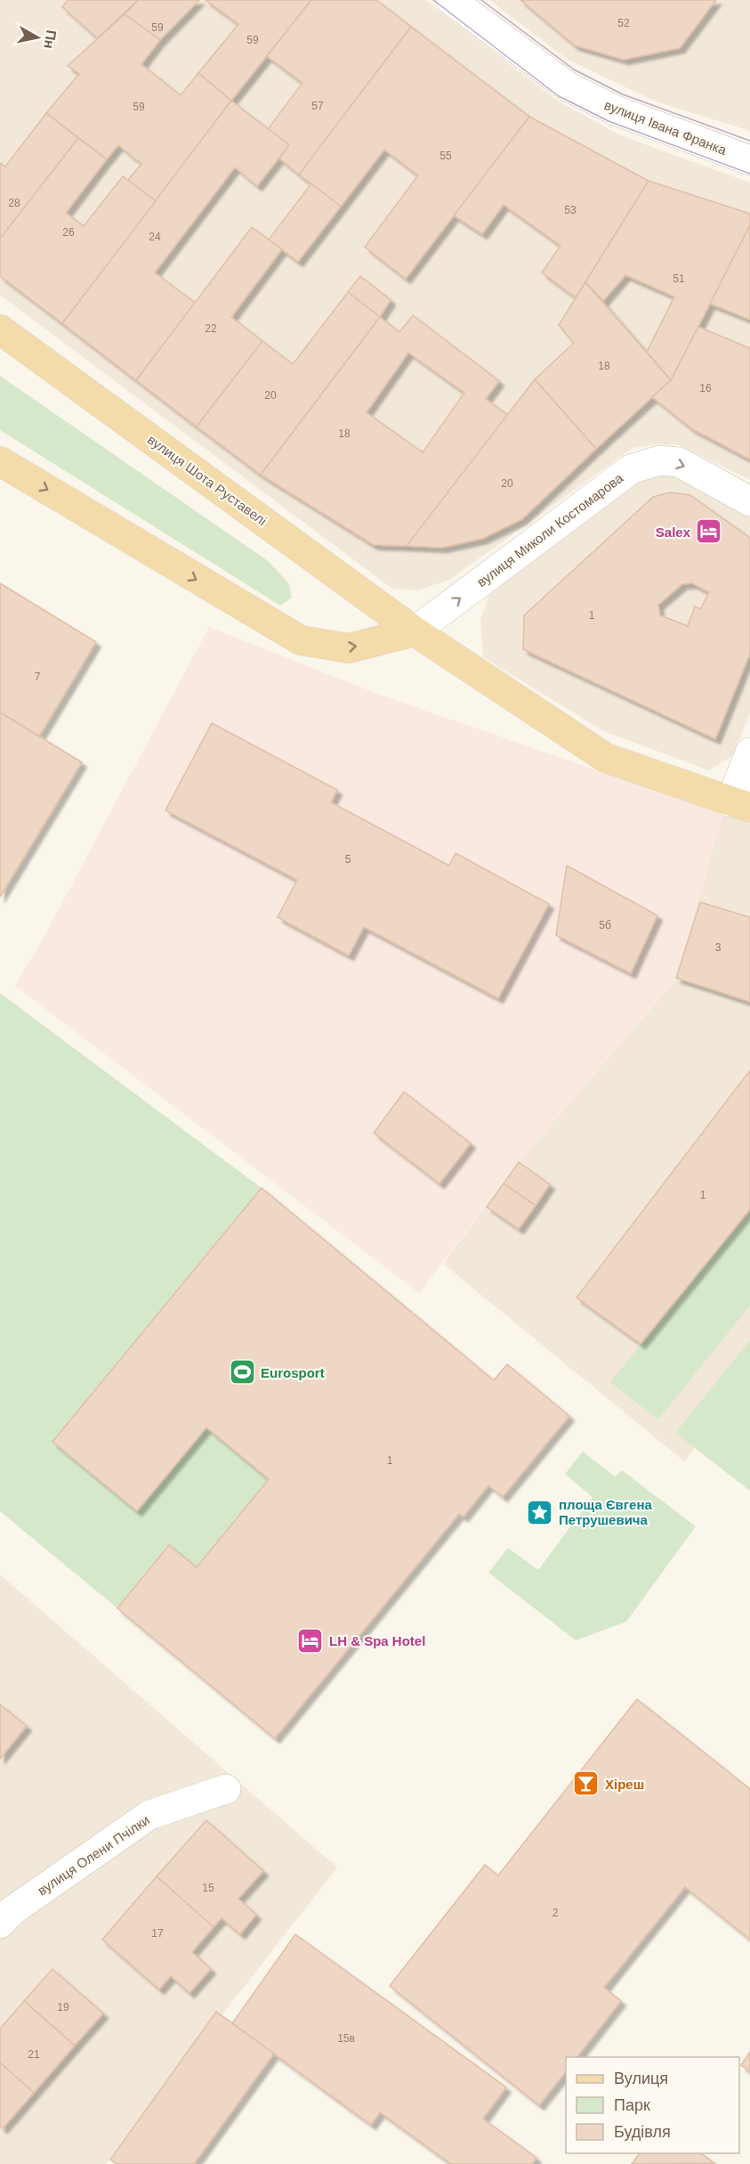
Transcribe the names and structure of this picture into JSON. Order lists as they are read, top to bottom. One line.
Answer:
{"streets":{"main road":["вулиця Шота Руставелі"],"street":["вулиця Івана Франка","вулиця Миколи Костомарова","вулиця Олени Пчілки"]},"crossings":[["вулиця Шота Руставелі","вулиця Миколи Костомарова"]],"one_way":["вулиця Миколи Костомарова"],"places":{"hotel":["Salex","LH & Spa Hotel"],"sports":["Eurosport"],"place":["площа Євгена Петрушевича"],"bar":["Хіреш"]},"house_numbers":["52","59","59","57","59","55","28","53","26","24","51","22","18","16","20","18","20","1","7","5","5б","3","1","1","15","2","17","19","15в","21"],"legend":["Вулиця","Парк","Будівля"],"north":"right"}
